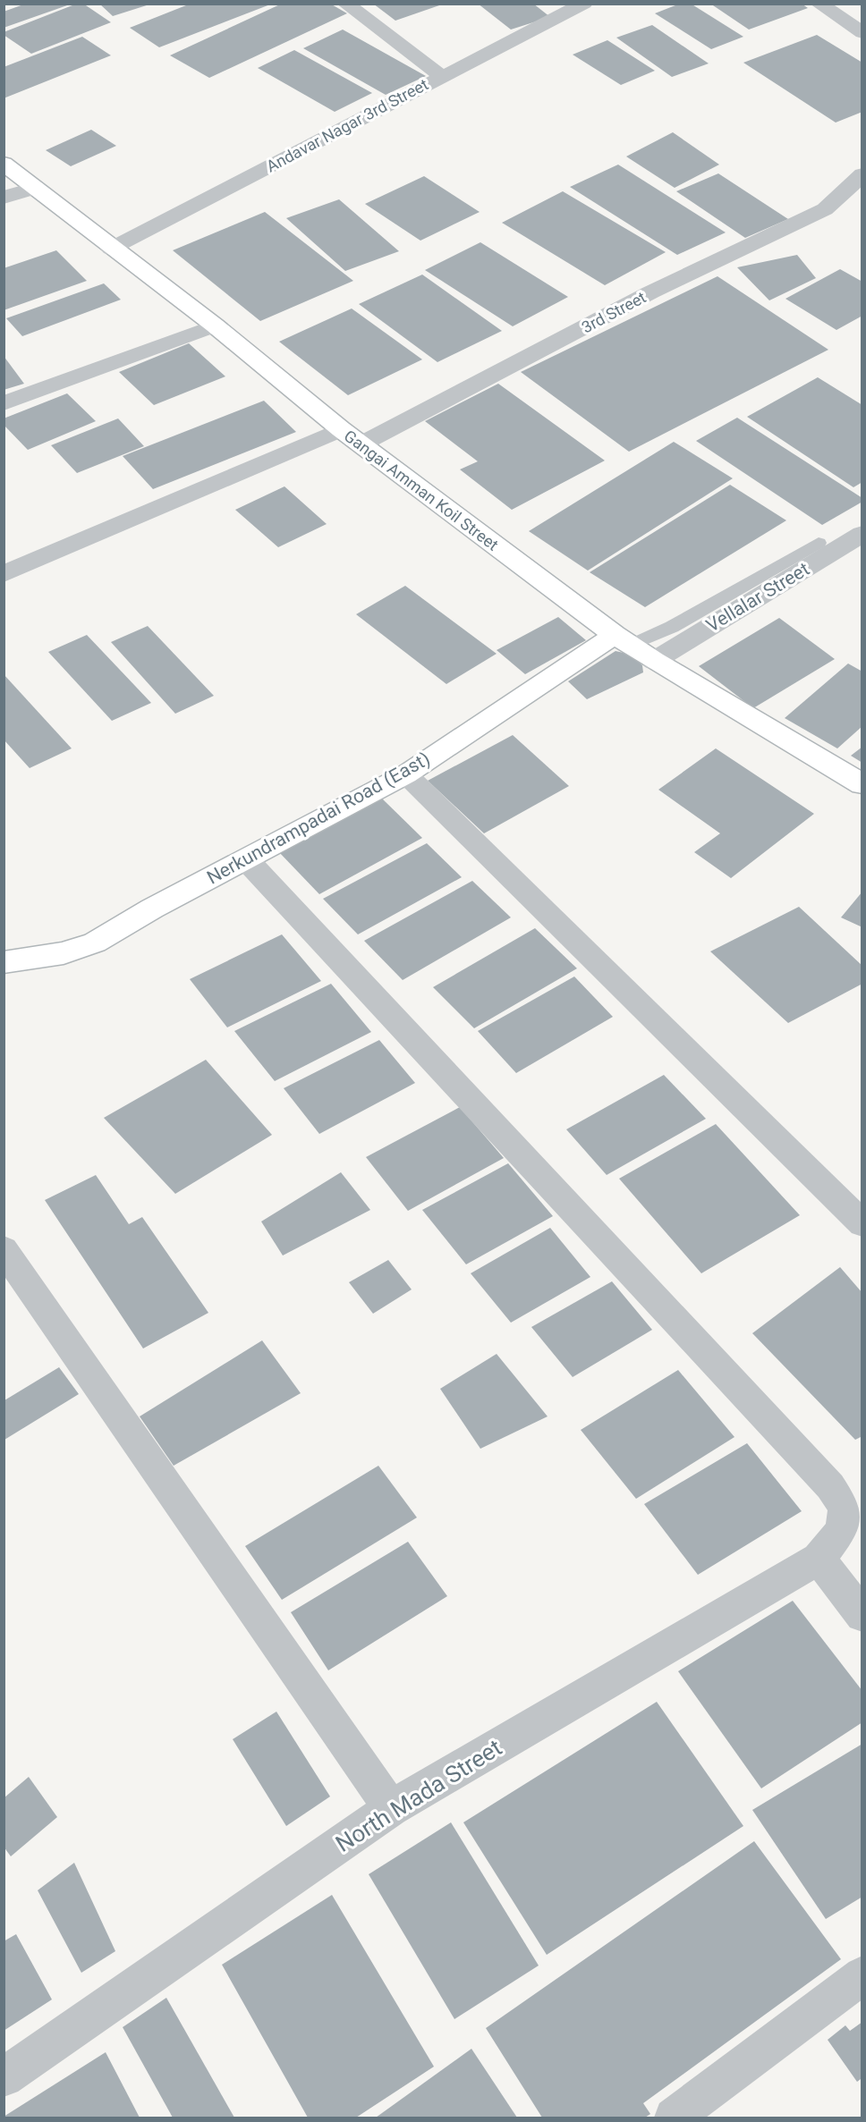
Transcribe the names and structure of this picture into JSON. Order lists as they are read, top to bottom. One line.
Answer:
{"streets":{"street":["Andavar Nagar 3rd Street","3rd Street","Gangai Amman Koil Street","Vellalar Street","Nerkundrampadai Road (East)","North Mada Street"]},"crossings":[["Andavar Nagar 3rd Street","Gangai Amman Koil Street"],["3rd Street","Gangai Amman Koil Street"],["Gangai Amman Koil Street","Vellalar Street"],["Gangai Amman Koil Street","Nerkundrampadai Road (East)"],["Nerkundrampadai Road (East)","North Mada Street"]]}
